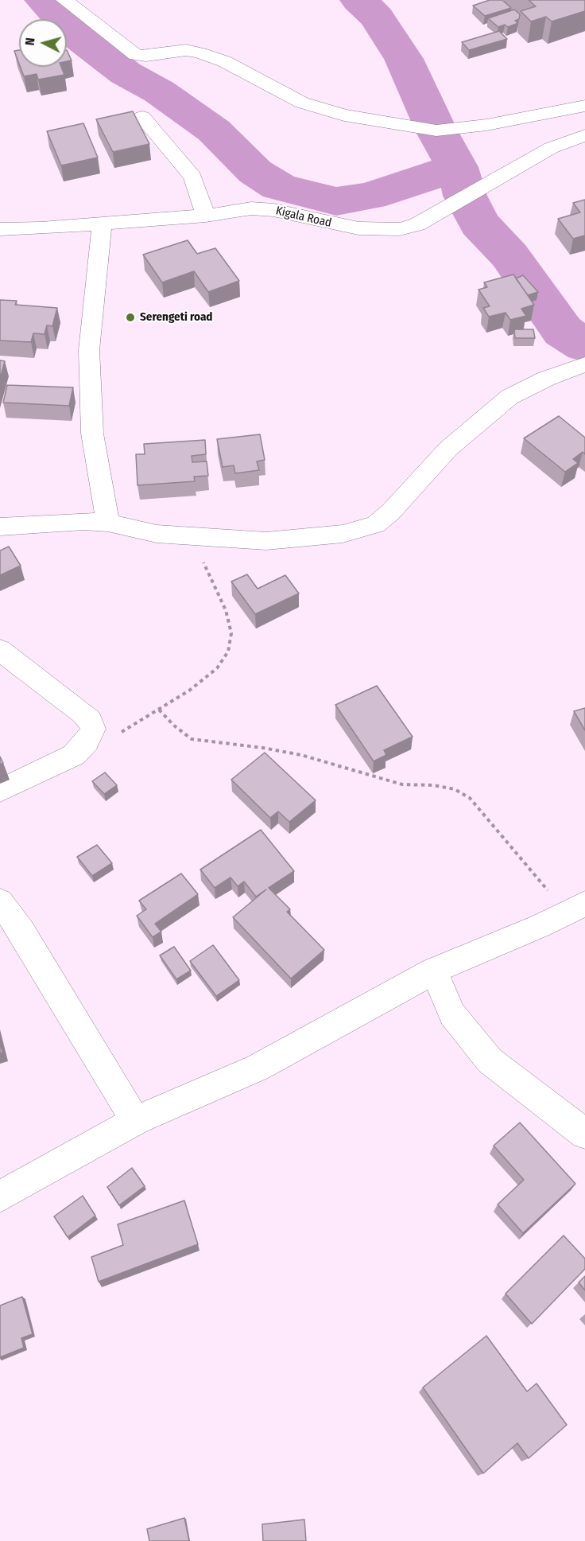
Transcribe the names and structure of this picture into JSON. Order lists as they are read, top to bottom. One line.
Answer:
{"streets":{"street":["Kigala Road"]},"places":["Serengeti road"],"north":"left"}
